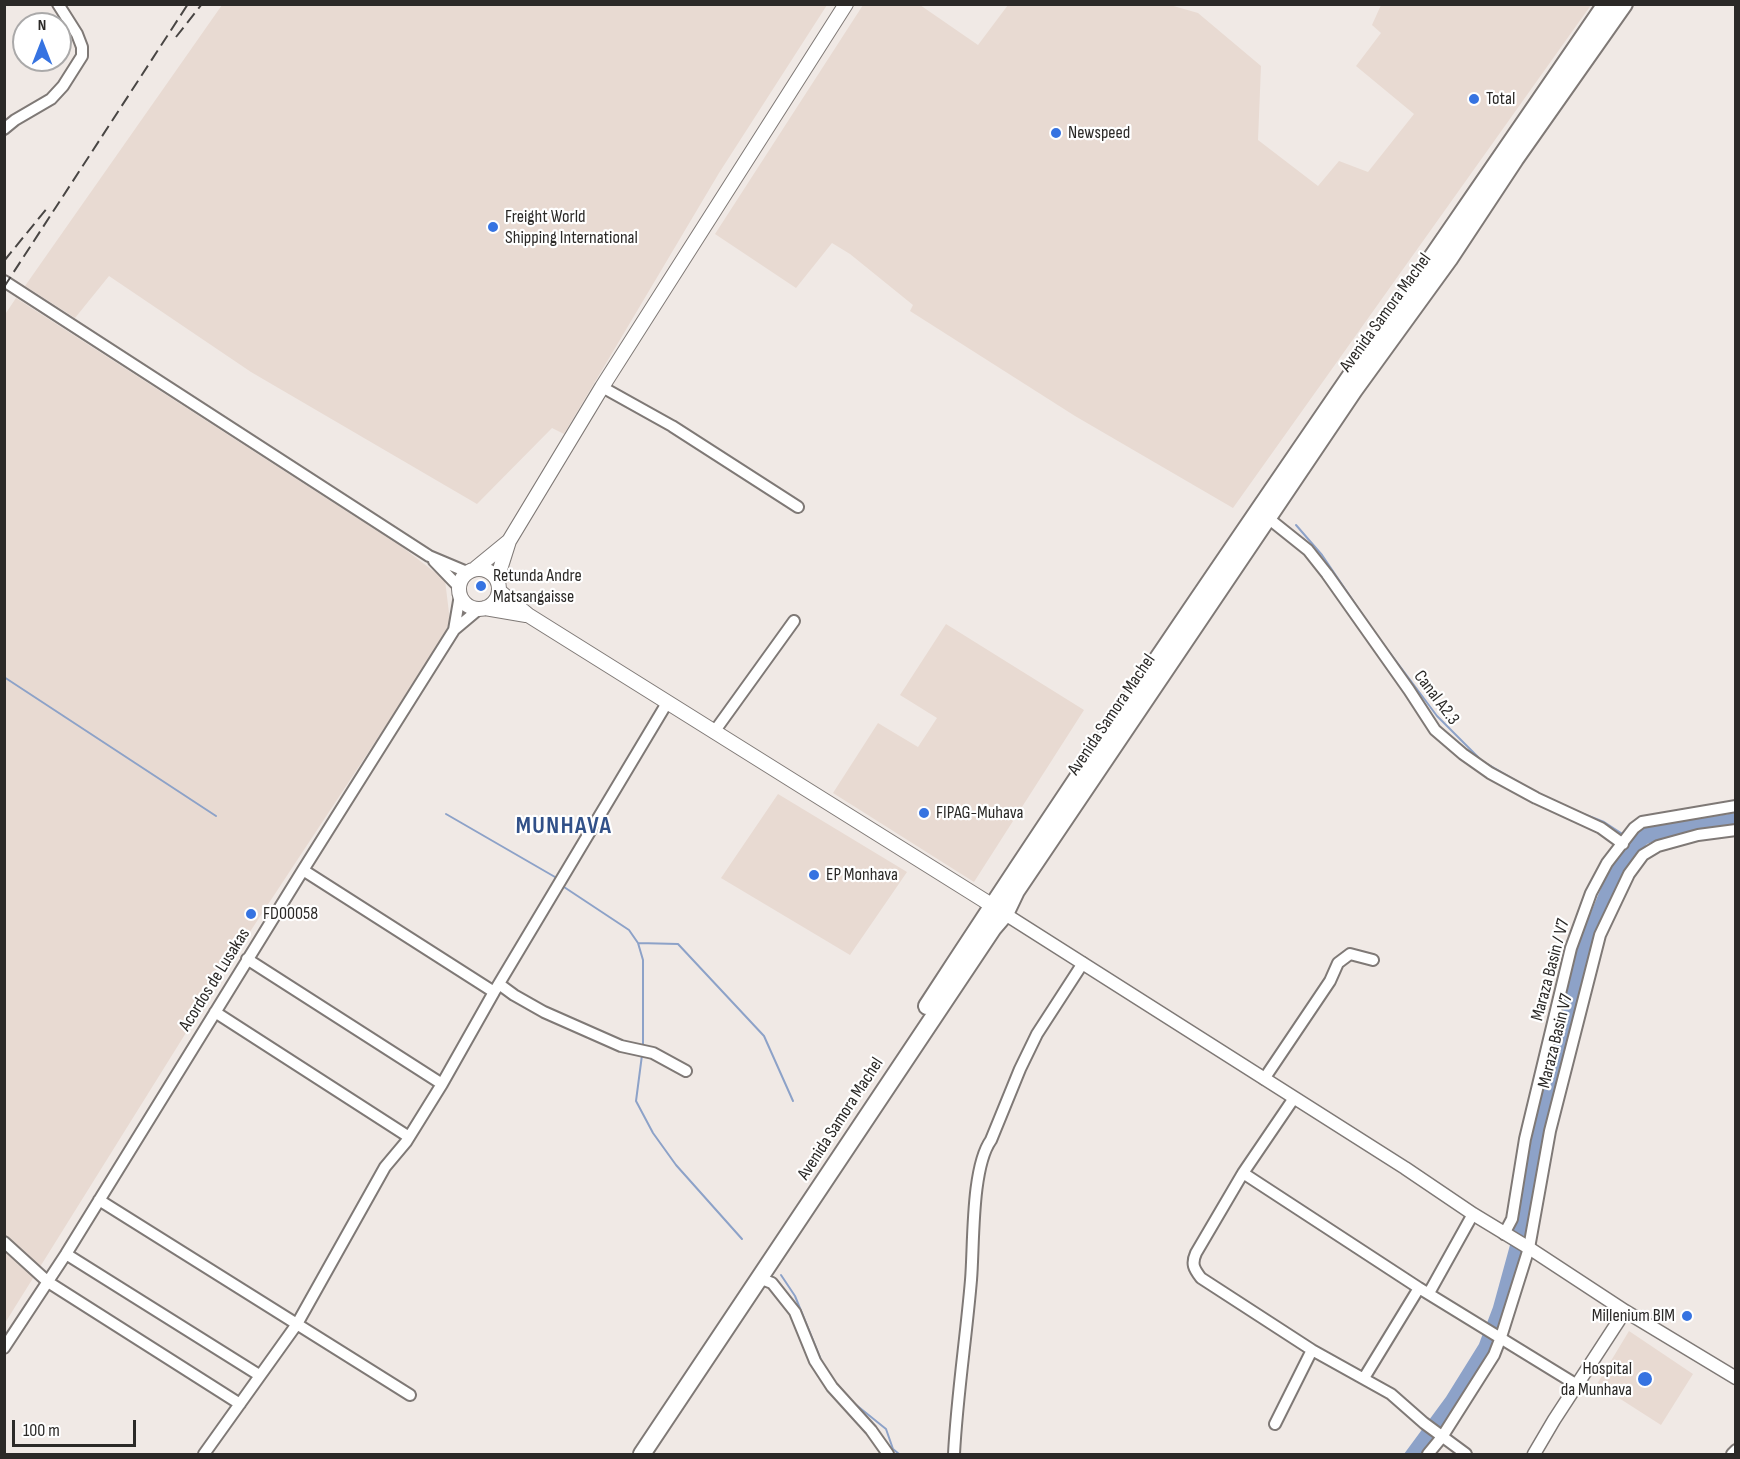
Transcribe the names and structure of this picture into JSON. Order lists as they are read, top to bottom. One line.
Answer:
{"streets":{"highway":["Avenida Samora Machel"],"street":["Canal A2.3","Maraza Basin / V7","Acordos de Lusakas","Maraza Basin V7"]},"crossings":[["Avenida Samora Machel","Canal A2.3"],["Canal A2.3","Maraza Basin / V7"]],"districts":["MUNHAVA"],"places":["Total","Newspeed","Freight World Shipping International","Retunda Andre Matsangaisse","FIPAG-Muhava","EP Monhava","FD00058","Millenium BIM","Hospital da Munhava"],"scale_bar":"100 m","north":"top"}
